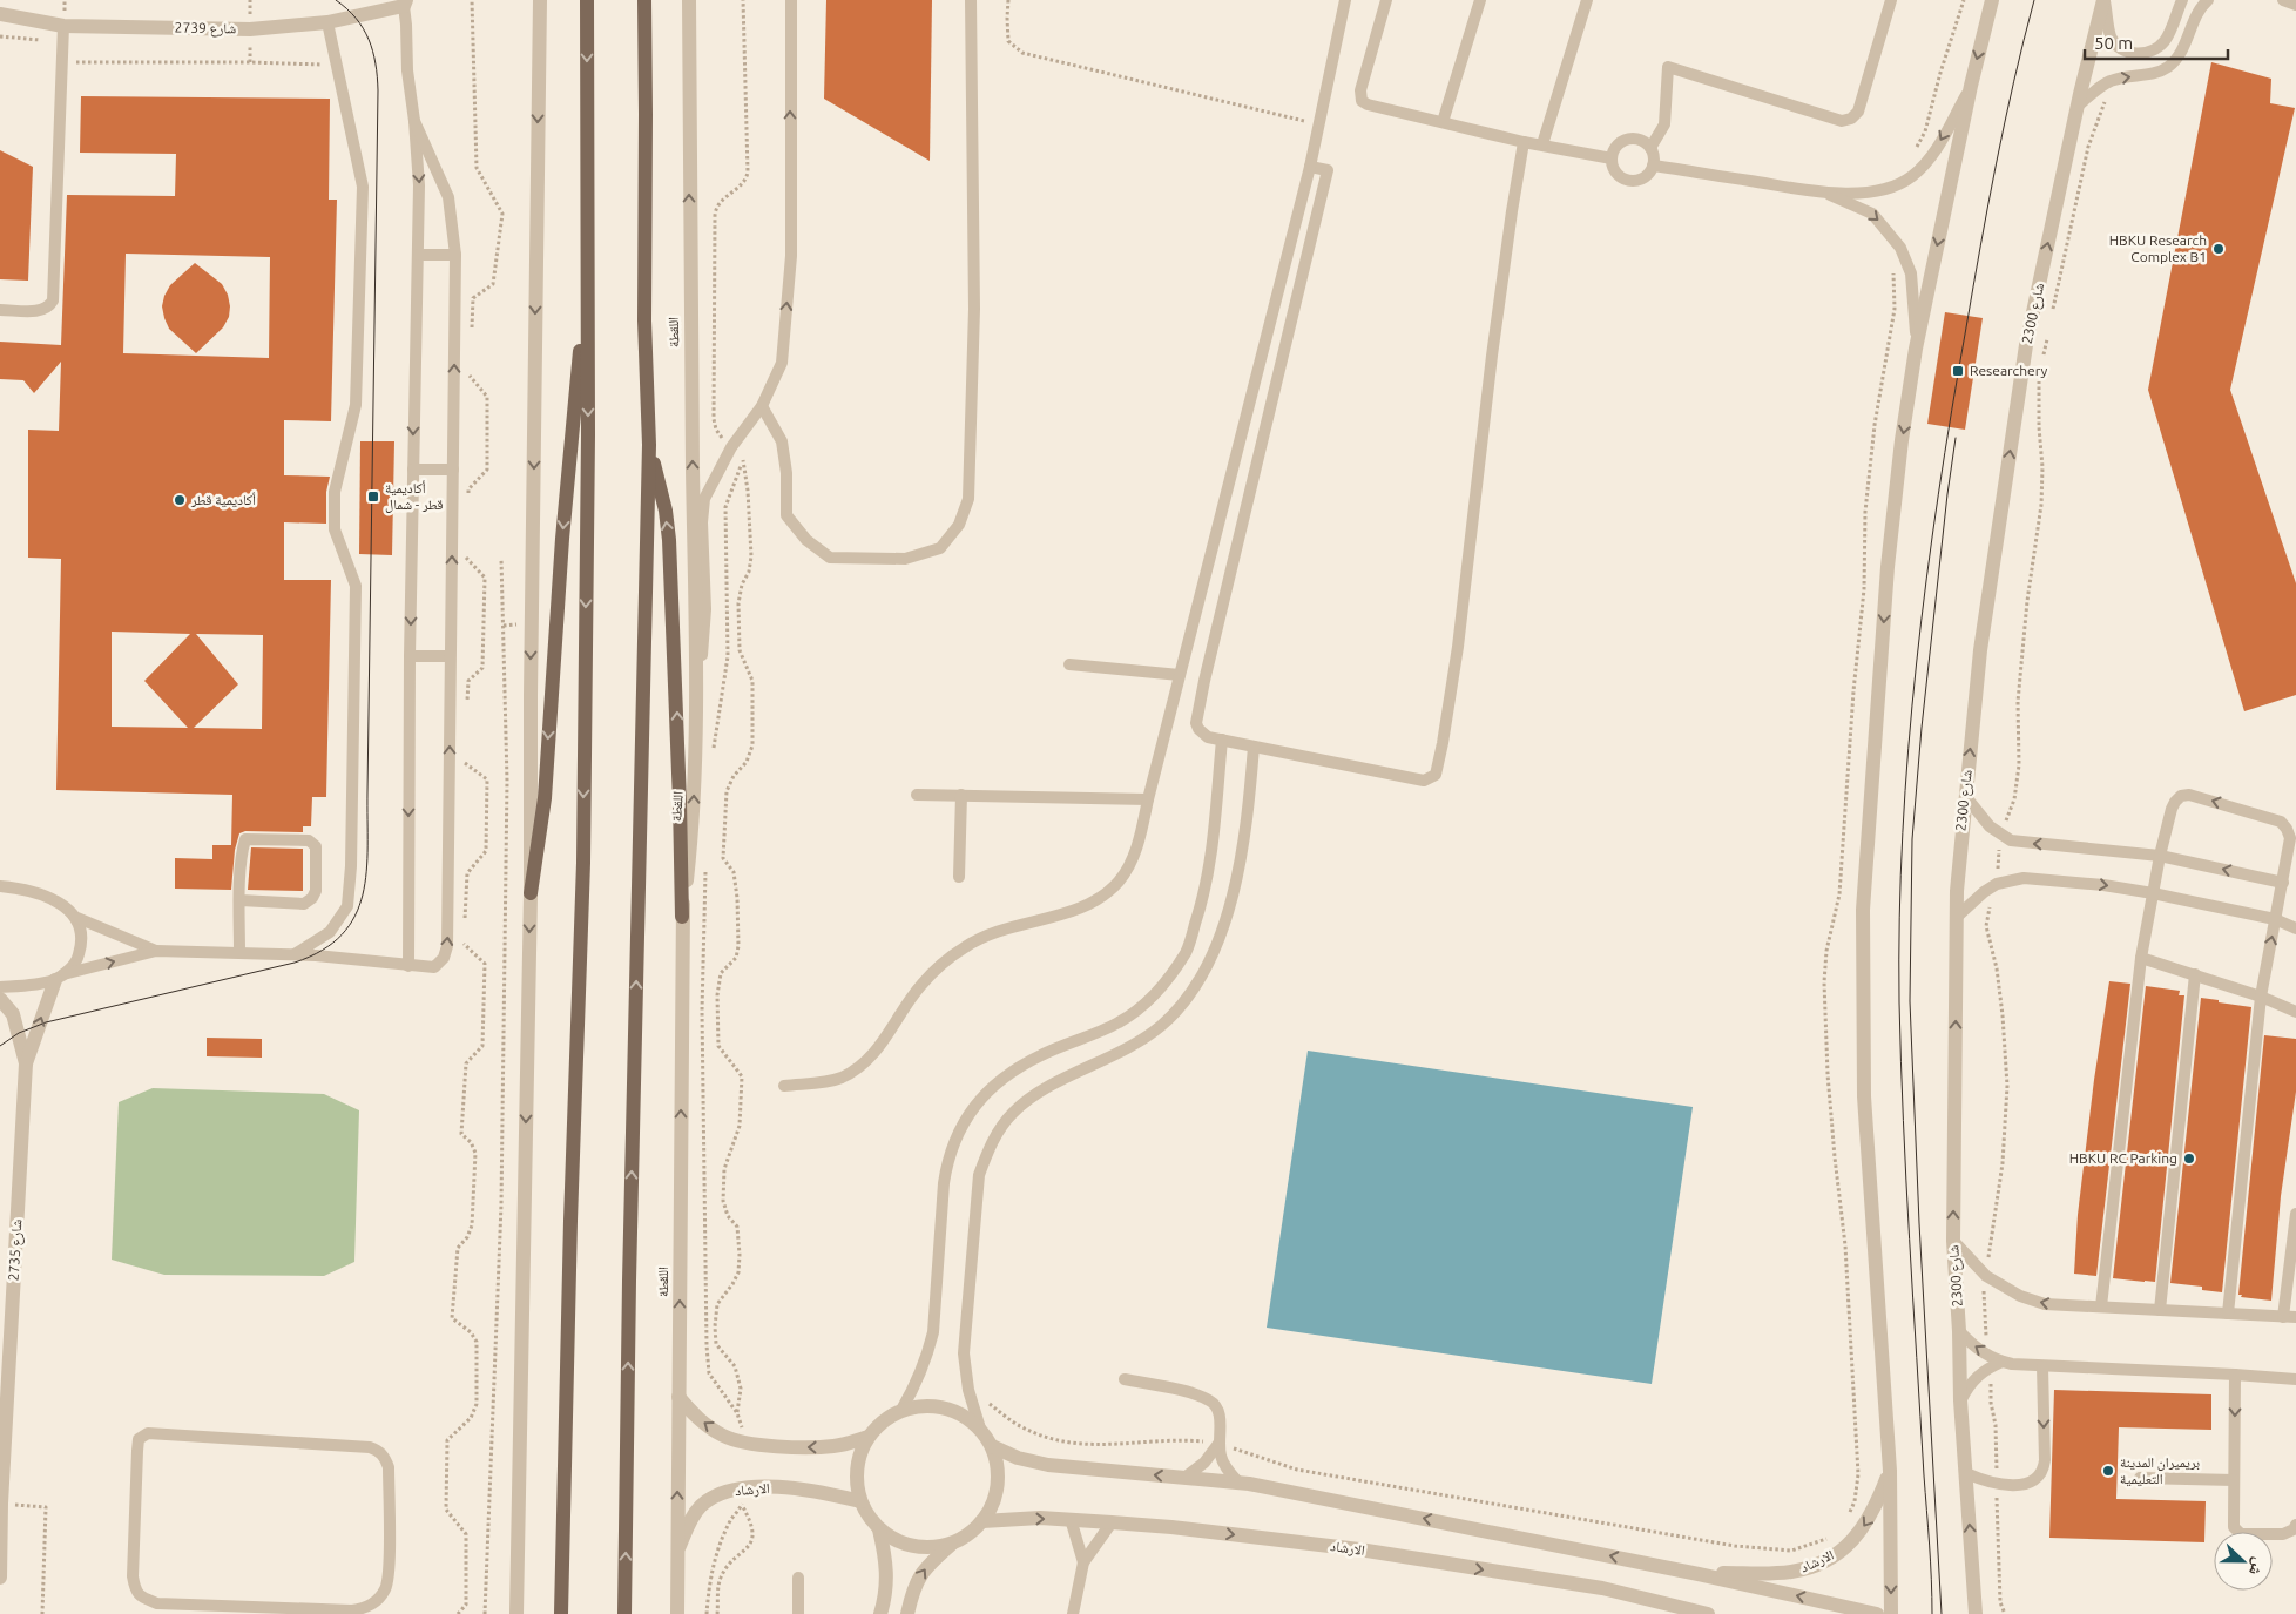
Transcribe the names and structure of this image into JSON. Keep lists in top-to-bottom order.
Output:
{
  "streets": {
    "main road": ["اللقطة"],
    "street": [
      "شارع 2739",
      "شارع 2300",
      "شارع 2735",
      "الارشاد"
    ]
  },
  "crossings": [
    ["اللقطة", "الارشاد"]
  ],
  "places": {
    "other": [
      "HBKU Research Complex B1",
      "أكاديمية قطر",
      "HBKU RC Parking",
      "بريميران المدينة التعليمية"
    ],
    "transit": ["Researchery", "أكاديمية قطر - شمال"]
  },
  "scale_bar": "50 m",
  "north": "right"
}
